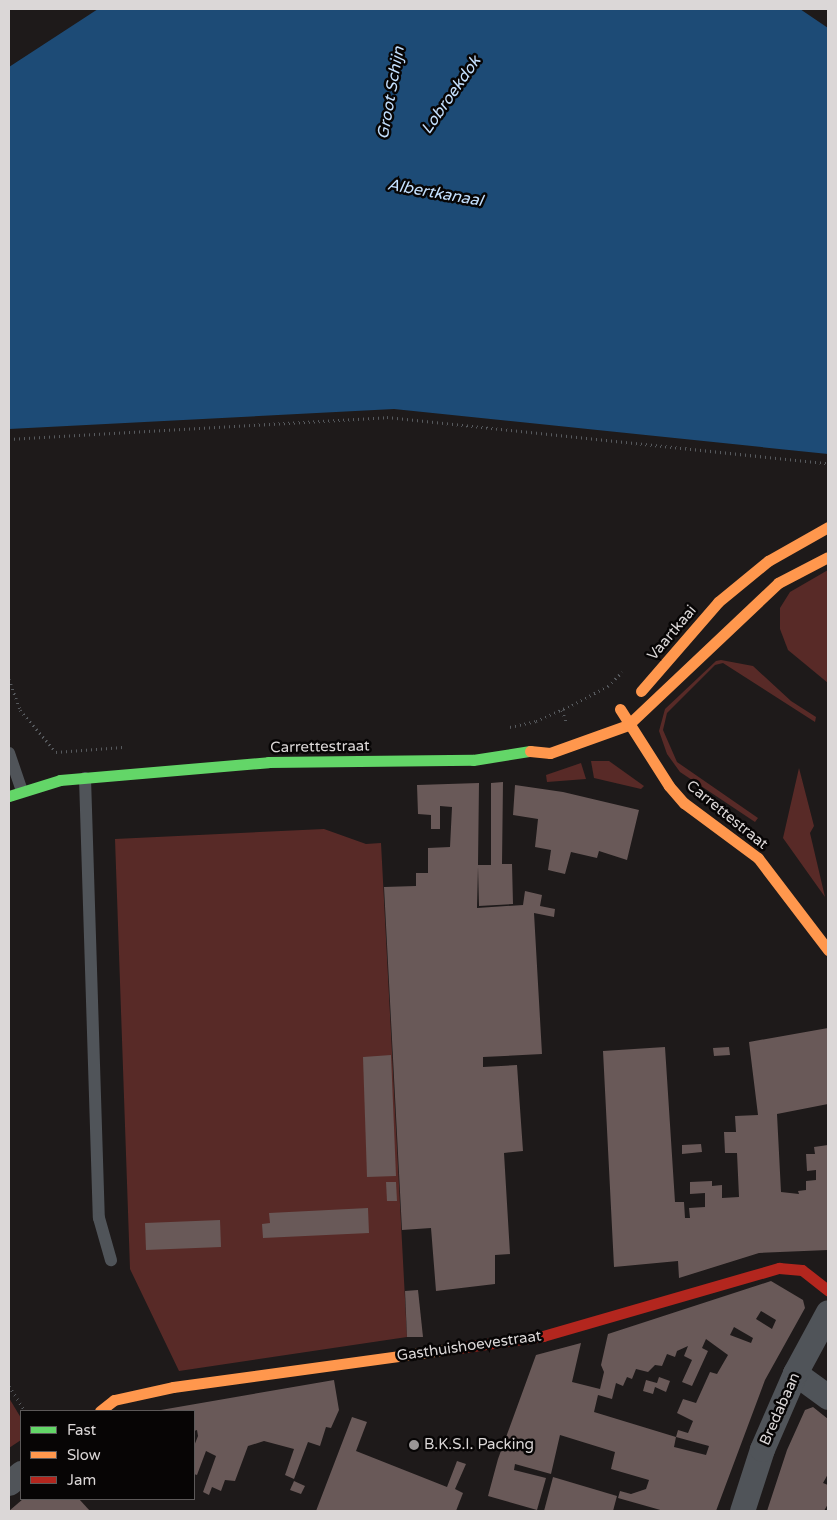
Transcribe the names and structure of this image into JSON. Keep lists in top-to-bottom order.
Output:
{
  "streets": {
    "street": [
      "Vaartkaai",
      "Carrettestraat",
      "Gasthuishoevestraat",
      "Bredabaan"
    ]
  },
  "crossings": [
    ["Vaartkaai", "Carrettestraat"]
  ],
  "water": ["Groot Schijn", "Lobroekdok", "Albertkanaal"],
  "places": ["B.K.S.I. Packing"],
  "legend": ["Fast", "Slow", "Jam"]
}
